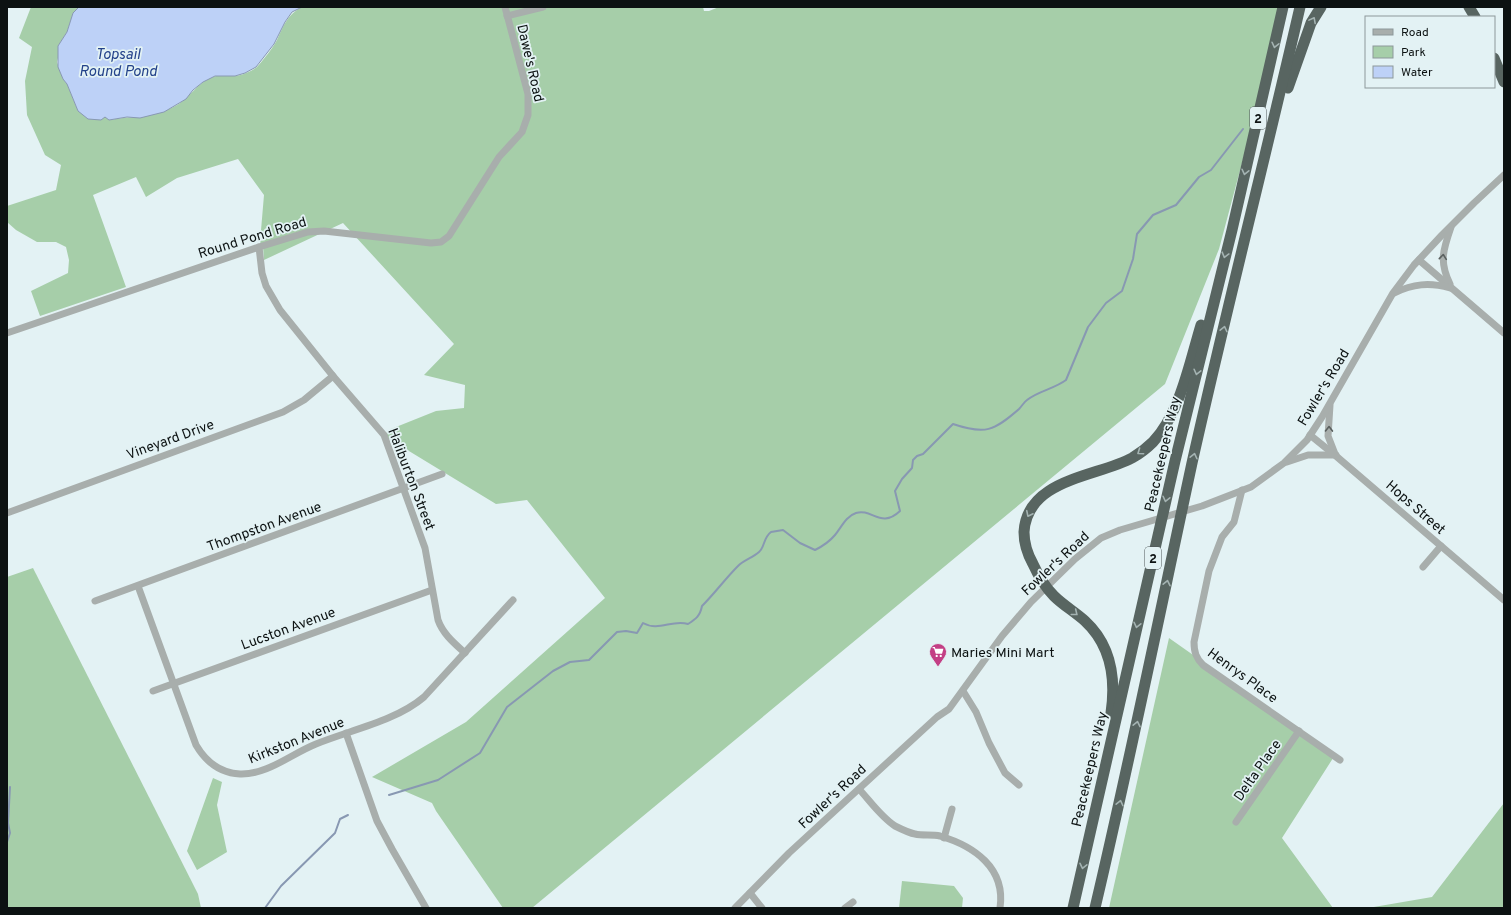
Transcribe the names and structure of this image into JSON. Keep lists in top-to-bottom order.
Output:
{
  "streets": {
    "highway": ["2", "Peacekeepers Way"],
    "street": [
      "Dawe's Road",
      "Round Pond Road",
      "Fowler's Road",
      "Vineyard Drive",
      "Haliburton Street",
      "Hops Street",
      "Thompston Avenue",
      "Lucston Avenue",
      "Henrys Place",
      "Kirkston Avenue",
      "Delta Place"
    ]
  },
  "crossings": [
    ["Dawe's Road", "Round Pond Road"],
    ["Round Pond Road", "Haliburton Street"],
    ["Fowler's Road", "Hops Street"],
    ["Fowler's Road", "Henrys Place"],
    ["Vineyard Drive", "Haliburton Street"],
    ["Haliburton Street", "Thompston Avenue"],
    ["Haliburton Street", "Lucston Avenue"],
    ["Haliburton Street", "Kirkston Avenue"],
    ["Thompston Avenue", "Kirkston Avenue"],
    ["Lucston Avenue", "Kirkston Avenue"],
    ["Henrys Place", "Delta Place"]
  ],
  "water": ["Topsail Round Pond"],
  "places": {
    "supermarket": ["Maries Mini Mart"]
  },
  "legend": ["Road", "Park", "Water"]
}
